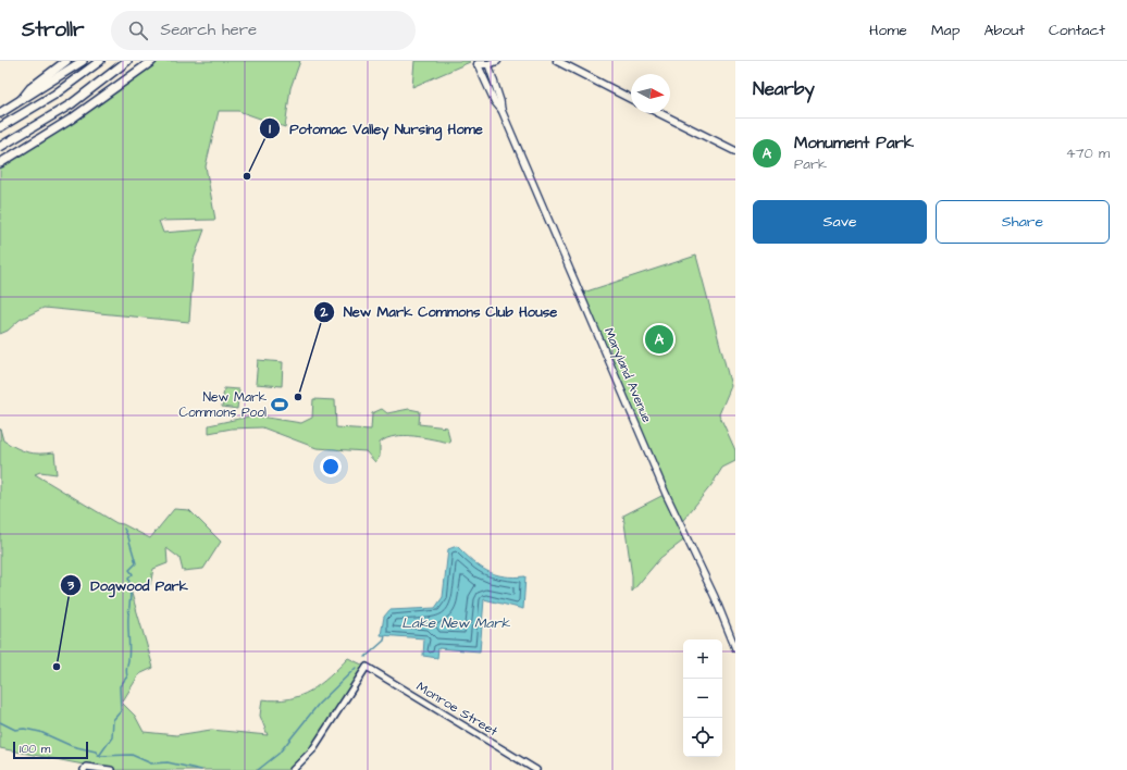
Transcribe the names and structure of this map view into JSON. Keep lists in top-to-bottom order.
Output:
{
  "streets": {
    "main road": ["Maryland Avenue"],
    "street": ["Monroe Street"]
  },
  "water": ["Lake New Mark"],
  "places": {
    "other": ["Potomac Valley Nursing Home", "New Mark Commons Club House", "Dogwood Park"],
    "sports": ["New Mark Commons Pool"]
  },
  "scale_bar": "100 m",
  "north": "right",
  "page": {
    "header": "Strollr",
    "search": "Search here",
    "nav": [
      "Home",
      "Map",
      "About",
      "Contact"
    ],
    "heading": "Nearby",
    "list": [
      {
        "mark": "A",
        "name": "Monument Park",
        "note": "Park",
        "value": "470 m"
      }
    ],
    "buttons": ["Save", "Share"],
    "pins": "A",
    "map_buttons": ["+", "−"],
    "scale": "100 m"
  }
}
